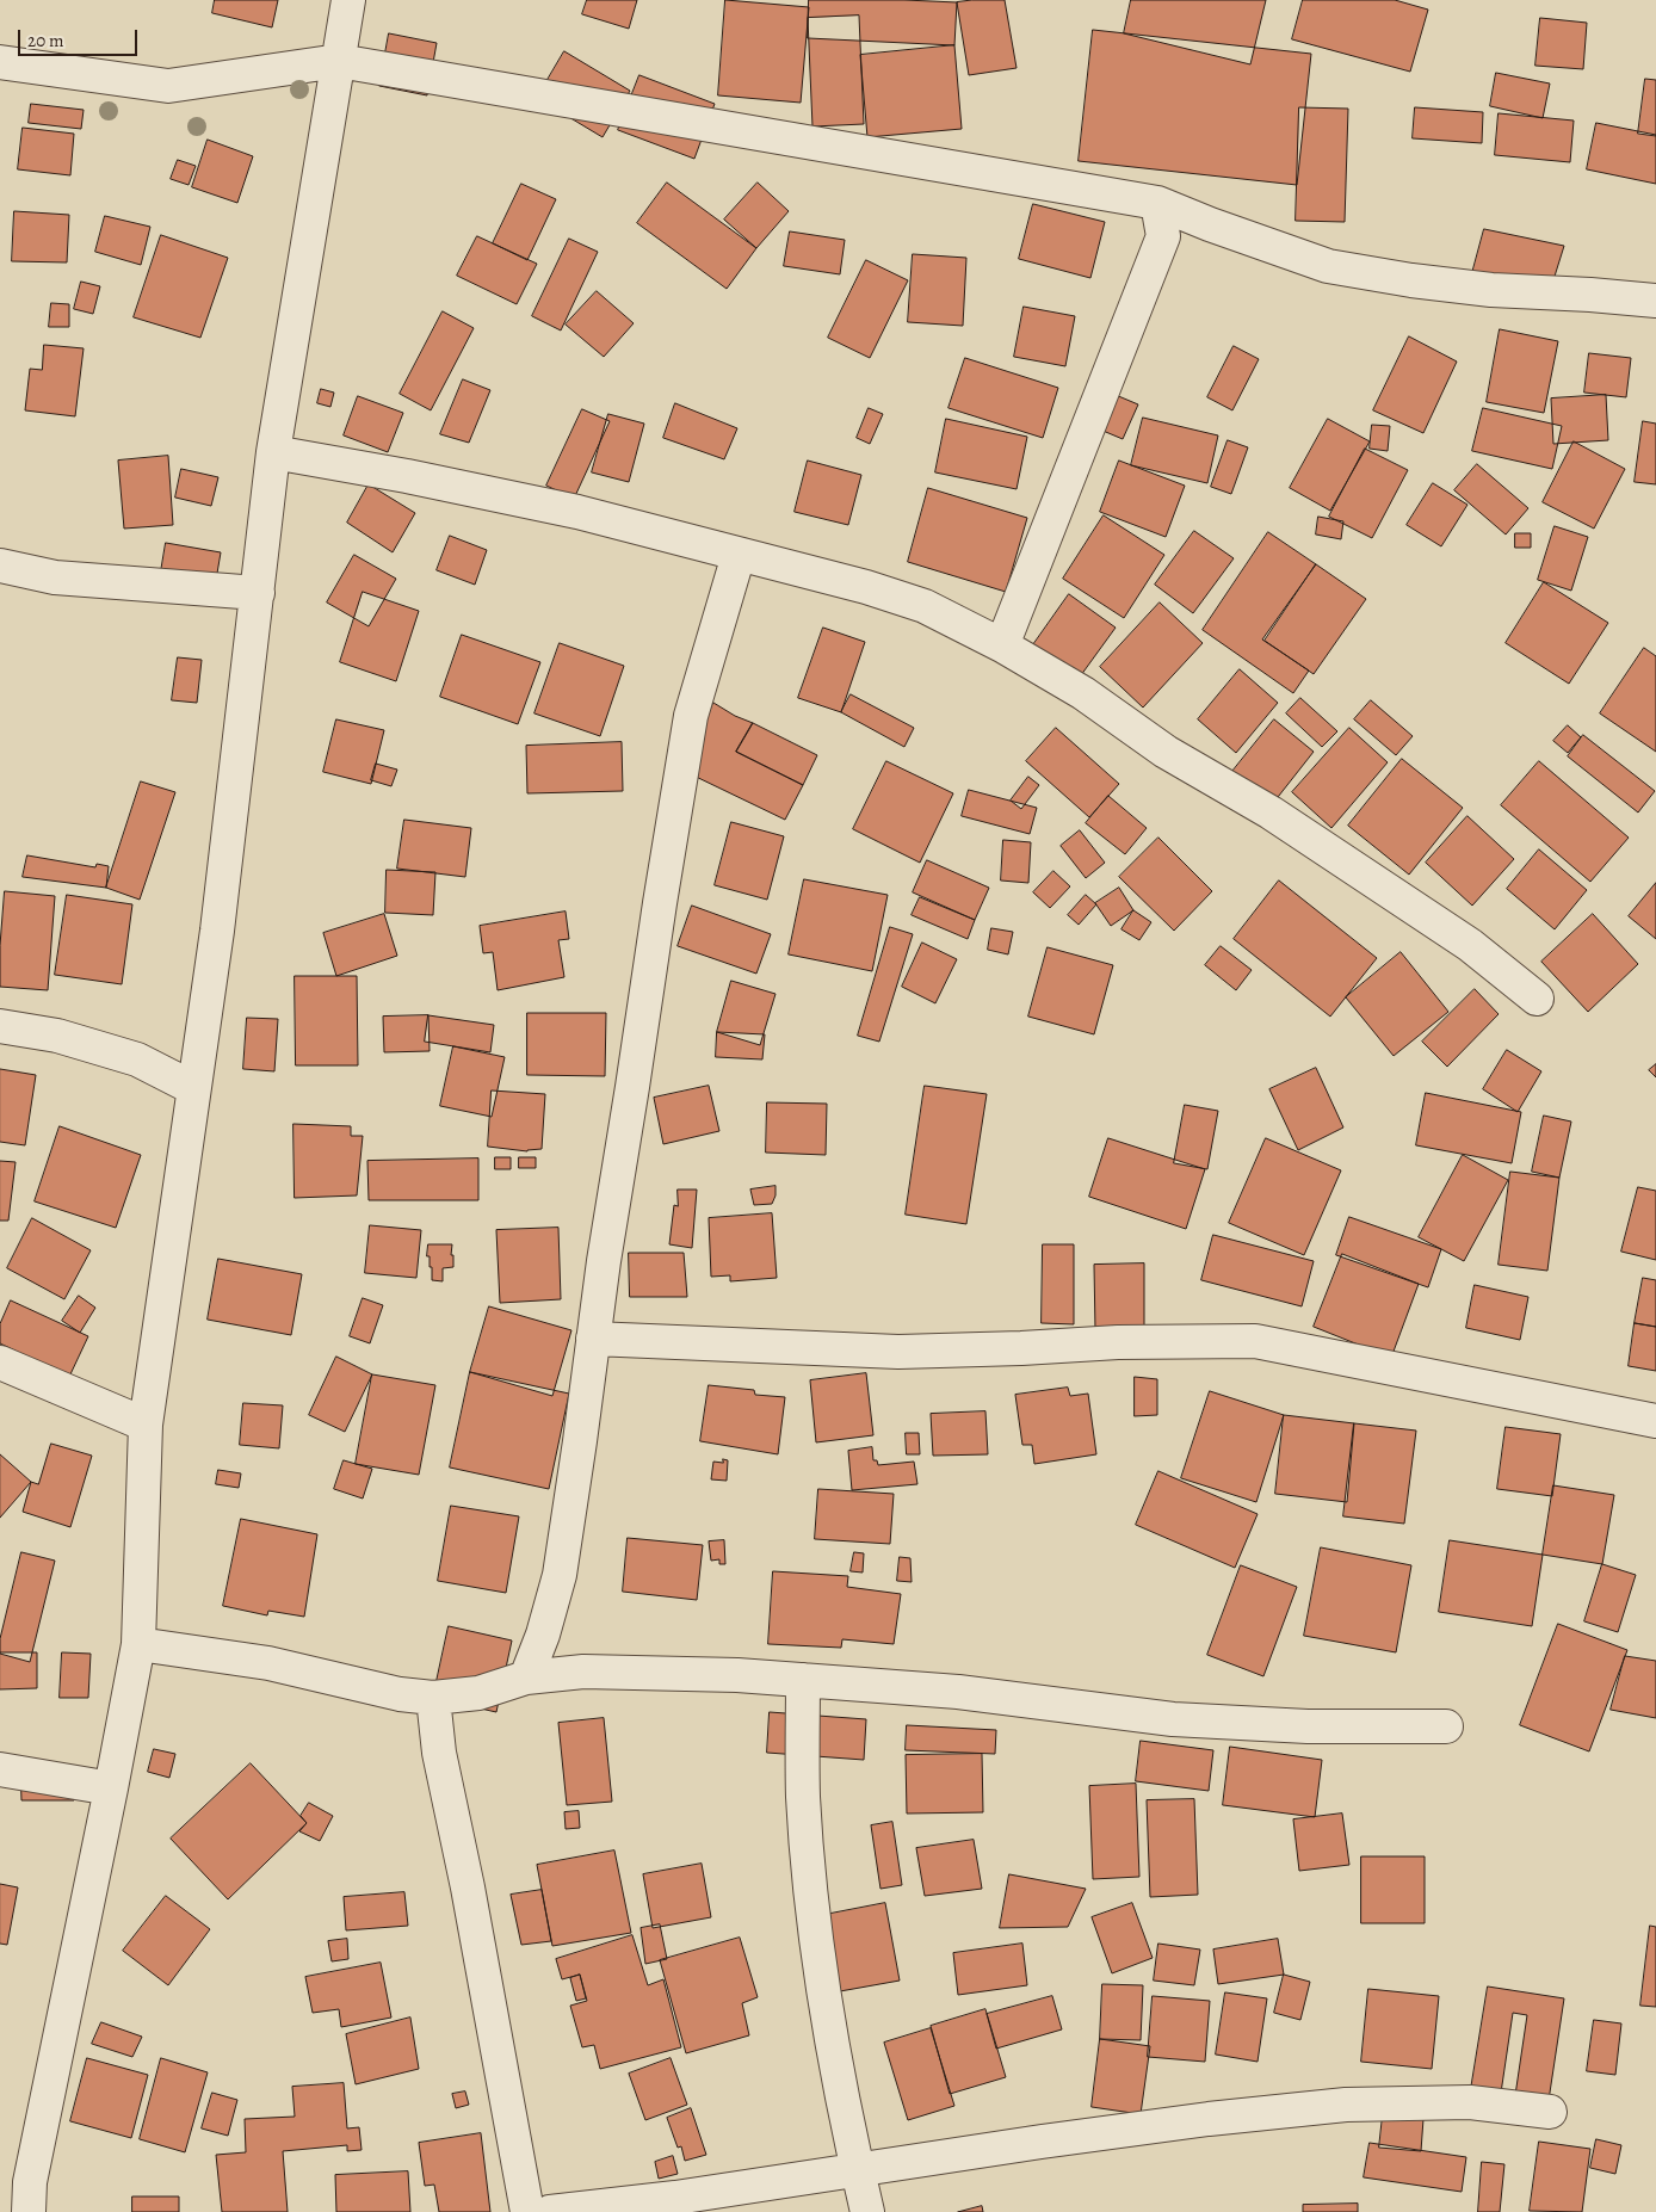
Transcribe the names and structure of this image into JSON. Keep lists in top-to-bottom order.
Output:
{
  "scale_bar": "20 m"
}
